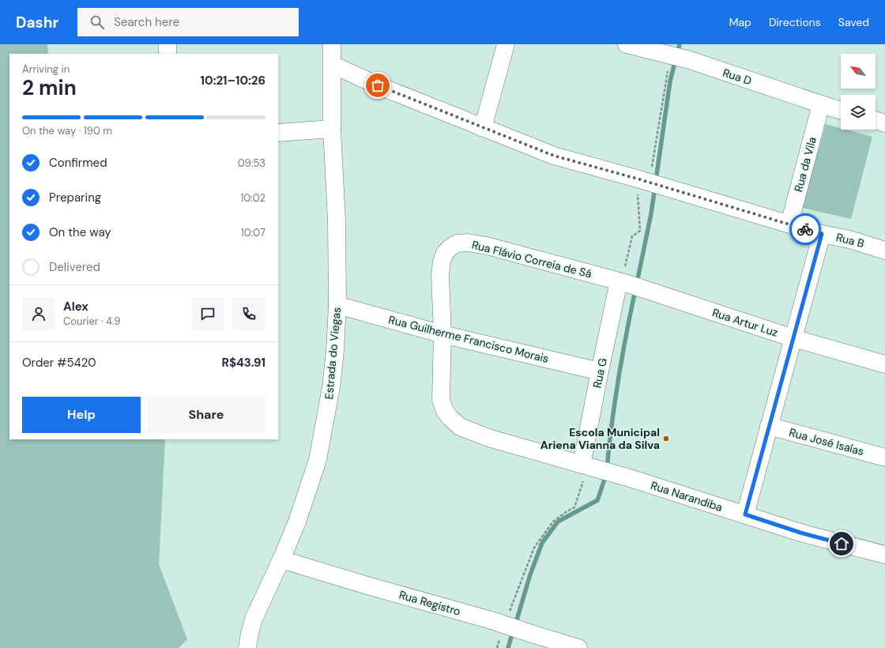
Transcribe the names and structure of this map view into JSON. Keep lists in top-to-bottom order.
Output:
{
  "streets": {
    "street": [
      "Rua D",
      "Rua da Vila",
      "Rua B",
      "Rua Flávio Correia de Sá",
      "Rua Artur Luz",
      "Rua Guilherme Francisco Morais",
      "Estrada do Viegas",
      "Rua G",
      "Rua José Isaías",
      "Rua Narandiba",
      "Rua Registro"
    ]
  },
  "crossings": [
    ["Rua D", "Rua da Vila"],
    ["Rua da Vila", "Rua B"],
    ["Rua B", "Estrada do Viegas"],
    ["Rua Flávio Correia de Sá", "Rua Artur Luz"],
    ["Rua Flávio Correia de Sá", "Rua Guilherme Francisco Morais"],
    ["Rua Flávio Correia de Sá", "Rua G"],
    ["Rua Flávio Correia de Sá", "Rua Narandiba"],
    ["Rua Artur Luz", "Rua G"],
    ["Rua Guilherme Francisco Morais", "Estrada do Viegas"],
    ["Rua Guilherme Francisco Morais", "Rua G"],
    ["Rua Guilherme Francisco Morais", "Rua Narandiba"],
    ["Estrada do Viegas", "Rua Registro"],
    ["Rua G", "Rua Narandiba"]
  ],
  "places": ["Escola Municipal Ariena Vianna da Silva"],
  "north": "top left",
  "page": {
    "header": "Dashr",
    "search": "Search here",
    "nav": ["Map", "Directions", "Saved"],
    "heading": ["2 min", "Arriving in", "10:21–10:26"],
    "panel": [
      "Alex",
      "Courier · 4.9",
      "Order #5420",
      "R$43.91"
    ],
    "bar": "On the way · 190 m",
    "list": [
      ["Confirmed", "09:53"],
      ["Preparing", "10:02"],
      ["On the way", "10:07"],
      "Delivered"
    ],
    "buttons": ["Help", "Share"]
  }
}
